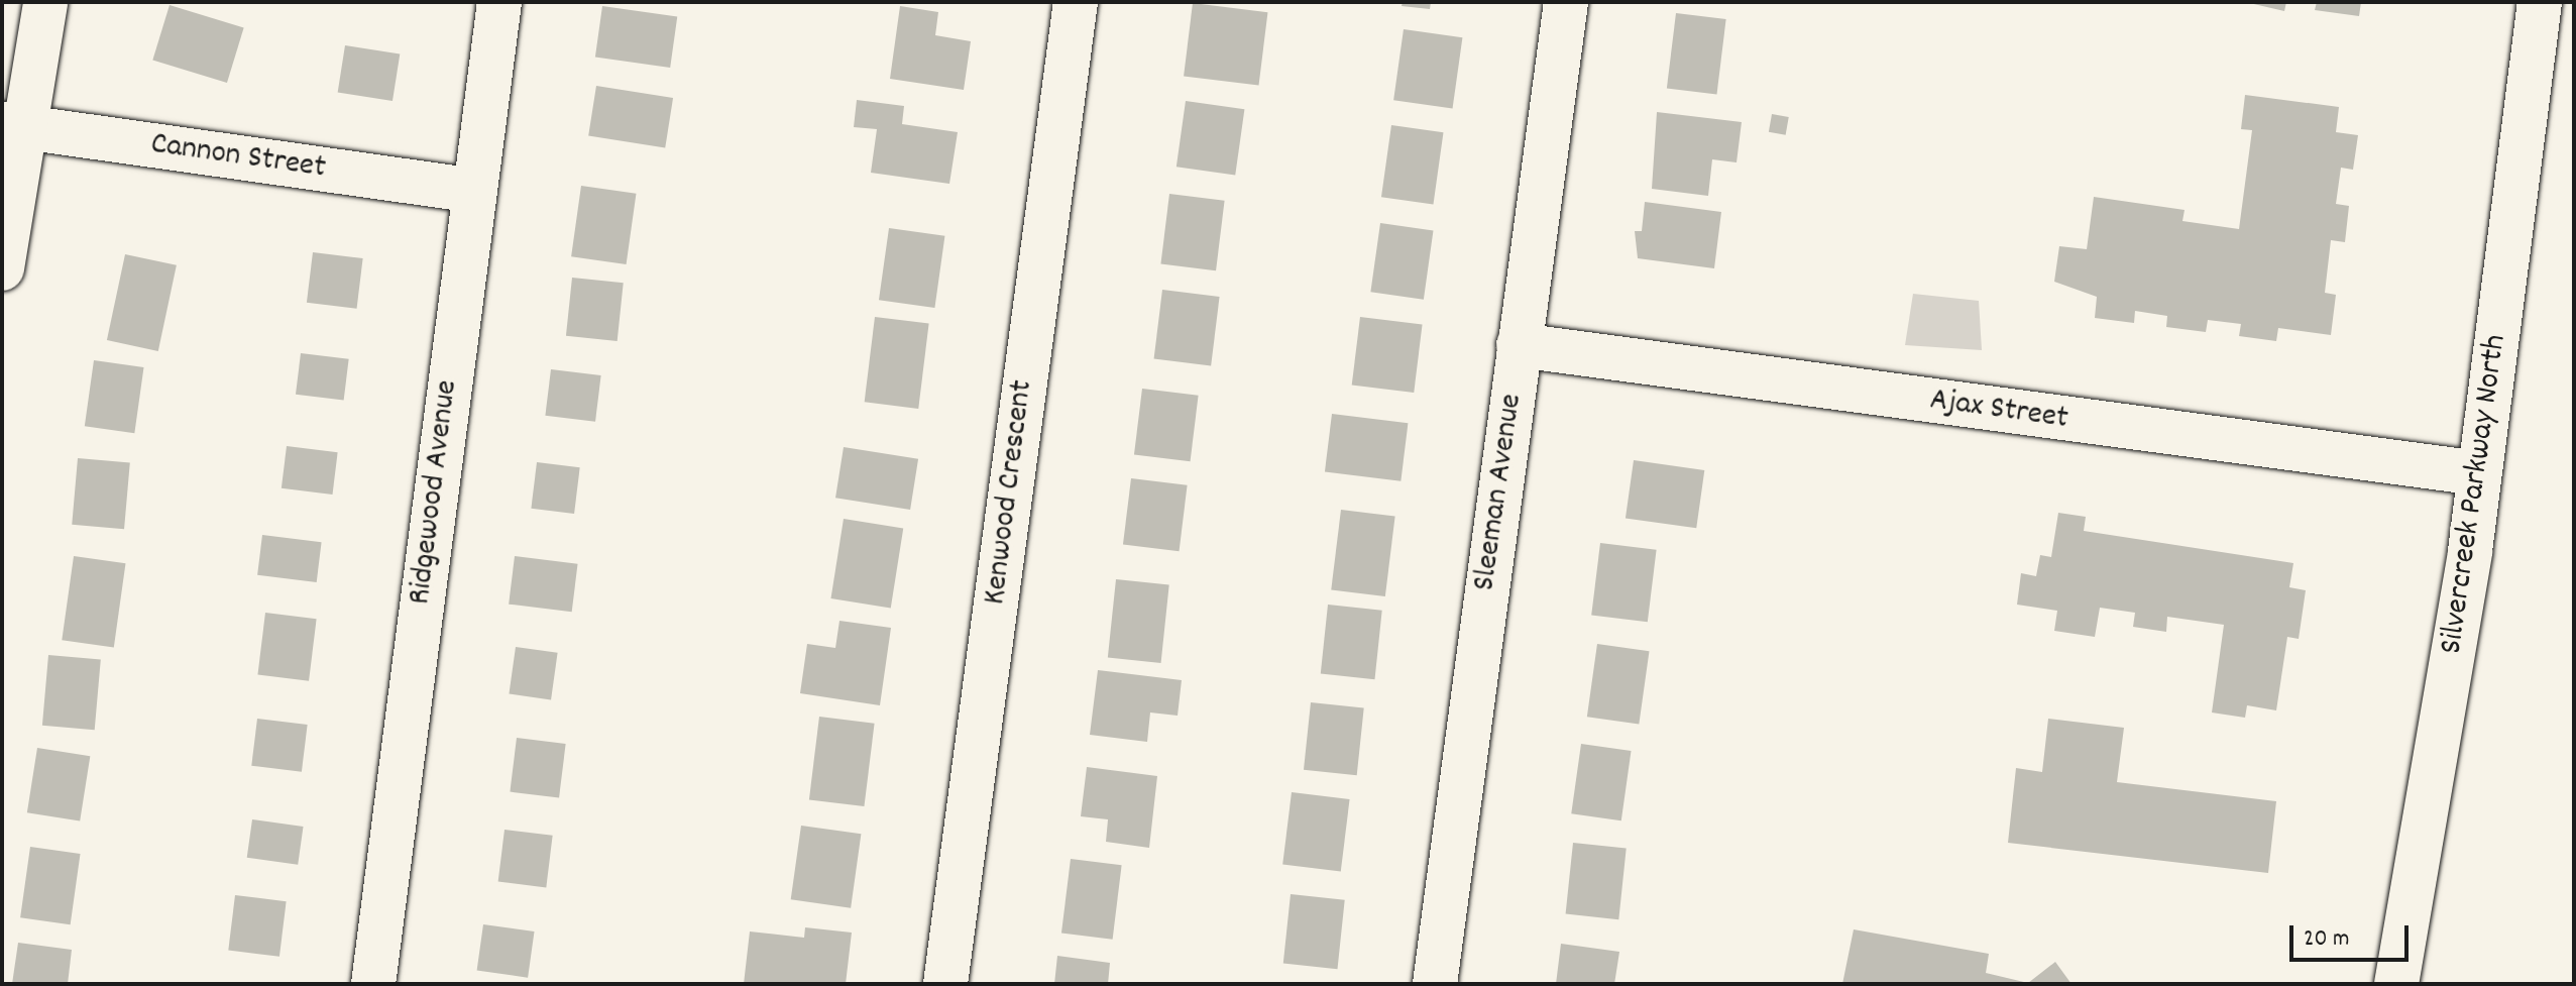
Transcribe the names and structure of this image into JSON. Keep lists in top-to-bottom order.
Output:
{
  "streets": {
    "street": [
      "Cannon Street",
      "Ajax Street",
      "Ridgewood Avenue",
      "Kenwood Crescent",
      "Sleeman Avenue",
      "Silvercreek Parkway North"
    ]
  },
  "crossings": [
    ["Cannon Street", "Ridgewood Avenue"],
    ["Ajax Street", "Sleeman Avenue"],
    ["Ajax Street", "Silvercreek Parkway North"]
  ],
  "scale_bar": "20 m"
}
